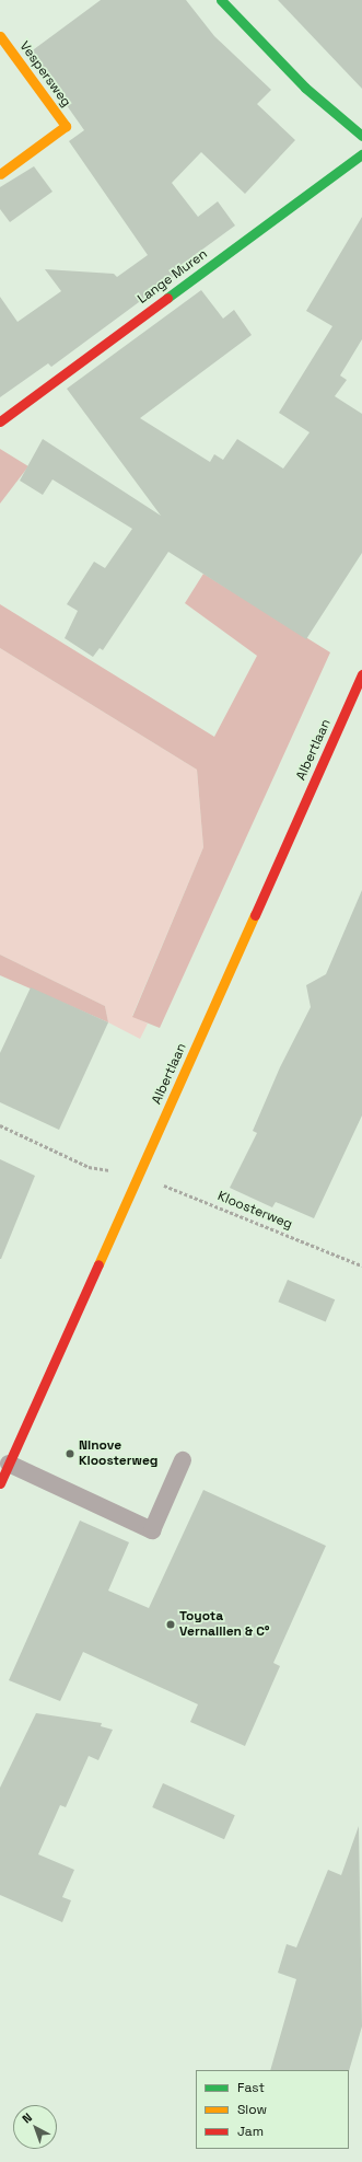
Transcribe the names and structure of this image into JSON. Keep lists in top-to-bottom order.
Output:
{
  "streets": {
    "main road": ["Vespersweg", "Lange Muren", "Albertlaan"],
    "path": ["Kloosterweg"]
  },
  "crossings": [
    ["Albertlaan", "Kloosterweg"]
  ],
  "places": ["Ninove Kloosterweg", "Toyota Vernaillen & C°"],
  "legend": ["Fast", "Slow", "Jam"],
  "north": "top left"
}
